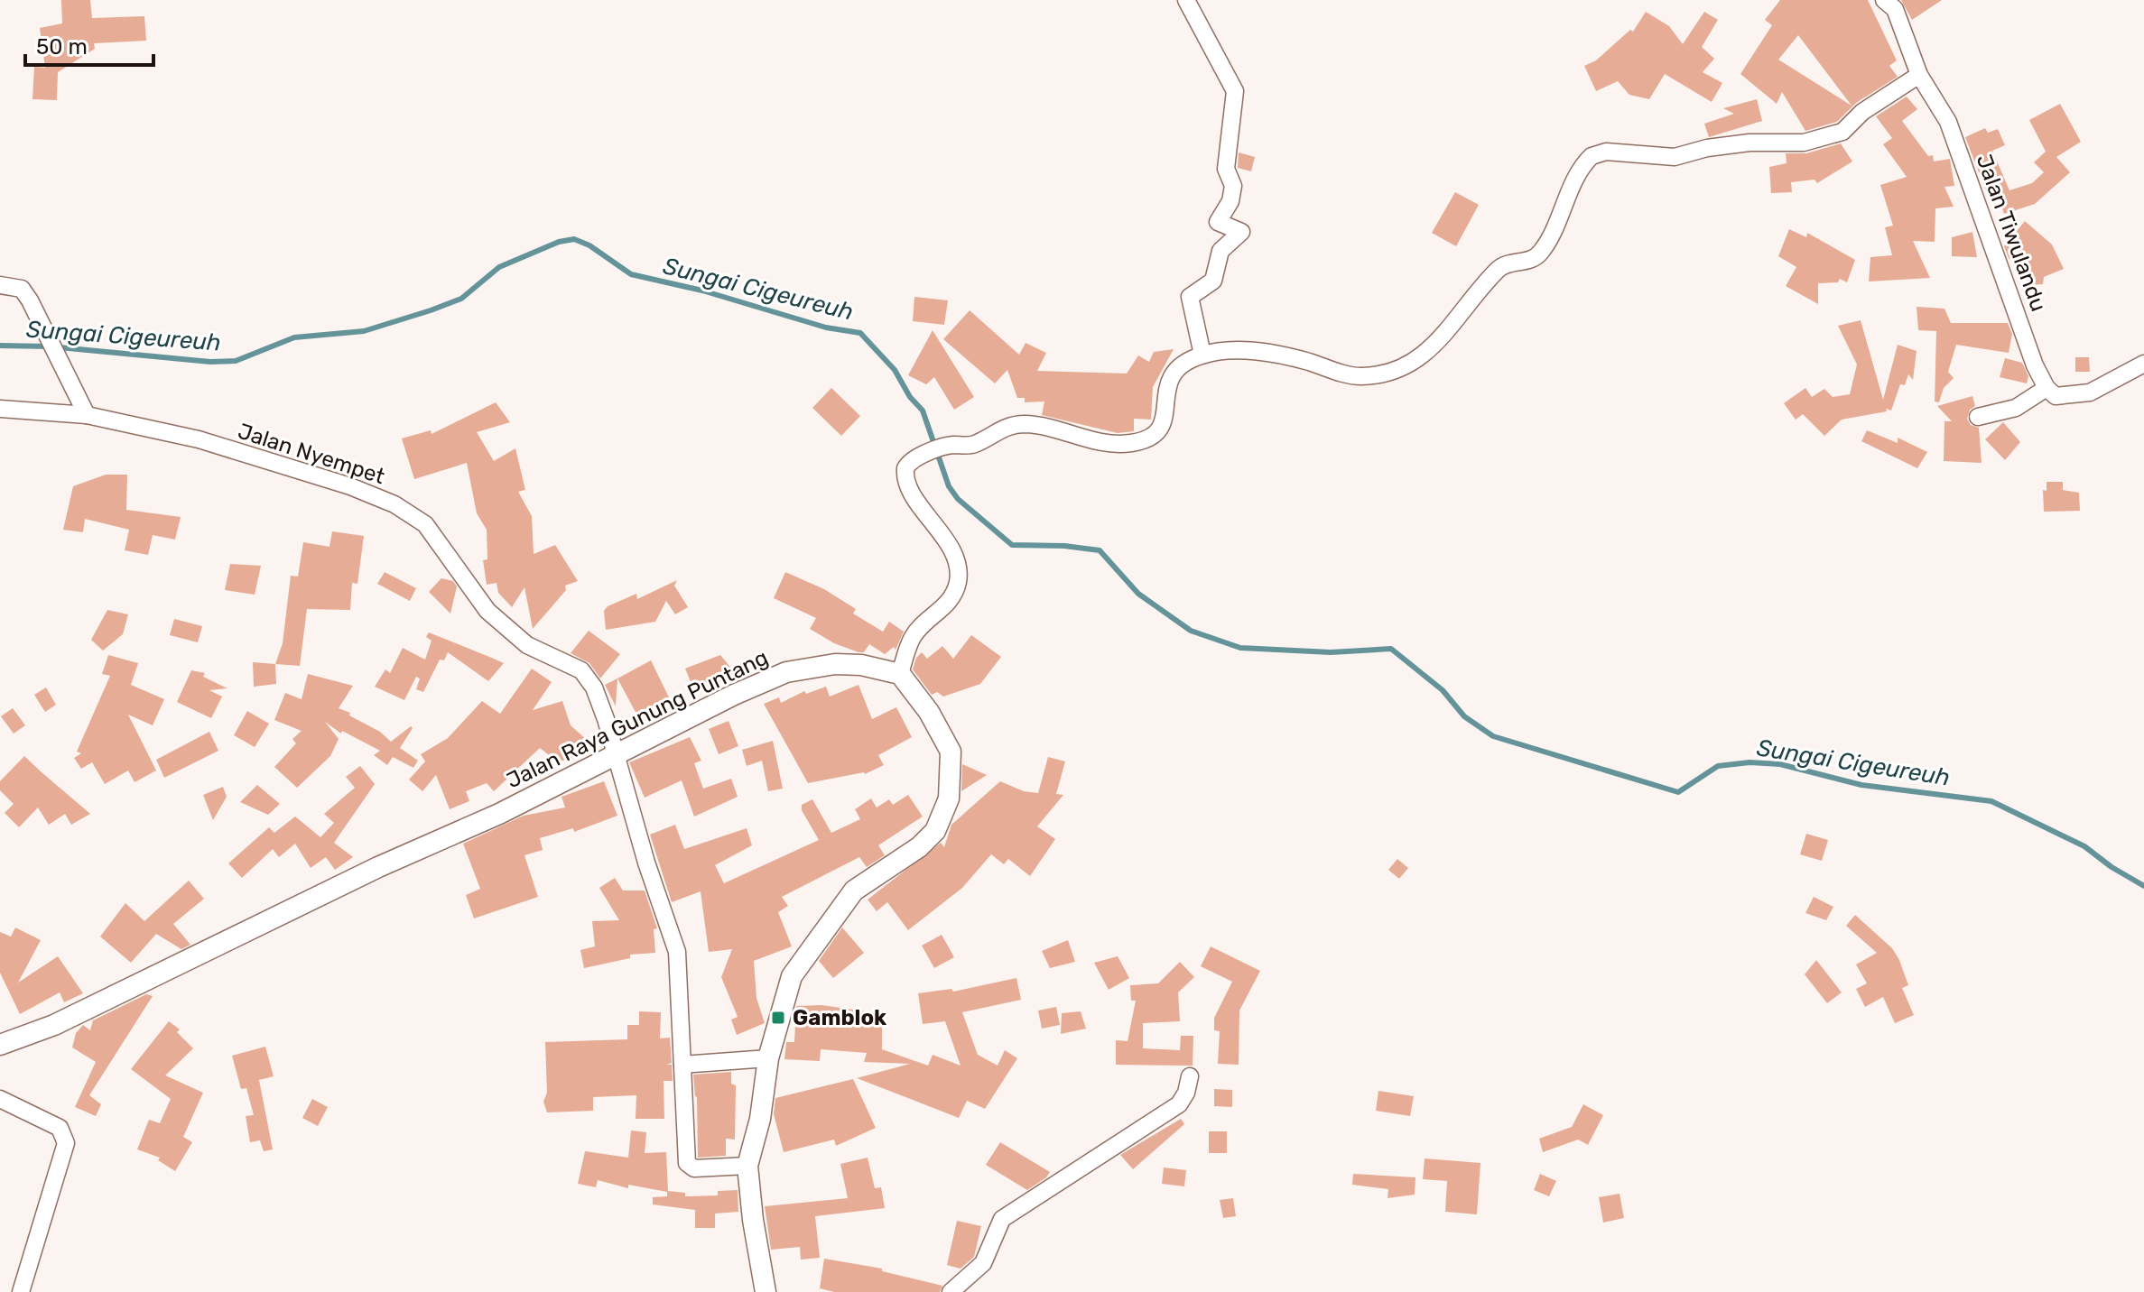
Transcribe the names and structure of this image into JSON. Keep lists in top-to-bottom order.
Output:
{
  "streets": {
    "street": ["Jalan Tiwulandu", "Jalan Nyempet", "Jalan Raya Gunung Puntang"]
  },
  "crossings": [
    ["Jalan Nyempet", "Jalan Raya Gunung Puntang"]
  ],
  "water": ["Sungai Cigeureuh"],
  "places": {
    "transit": ["Gamblok"]
  },
  "scale_bar": "50 m"
}
